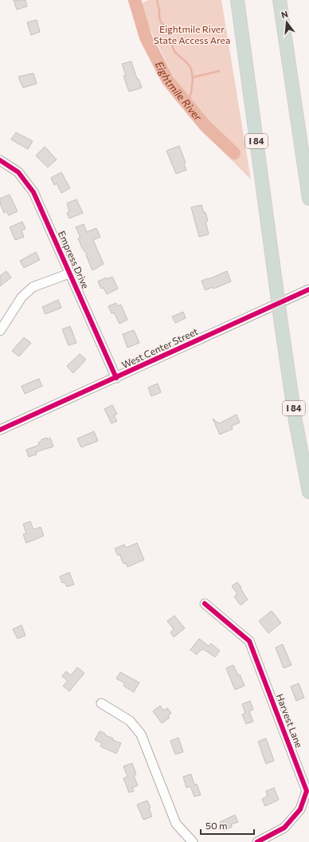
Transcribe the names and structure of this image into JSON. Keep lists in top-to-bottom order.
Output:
{
  "streets": {
    "highway": ["I 84"],
    "street": ["Empress Drive", "West Center Street", "Harvest Lane"]
  },
  "crossings": [
    ["Empress Drive", "West Center Street"]
  ],
  "water": ["Eightmile River"],
  "parks": ["Eightmile River State Access Area"],
  "scale_bar": "50 m",
  "north": "top"
}
